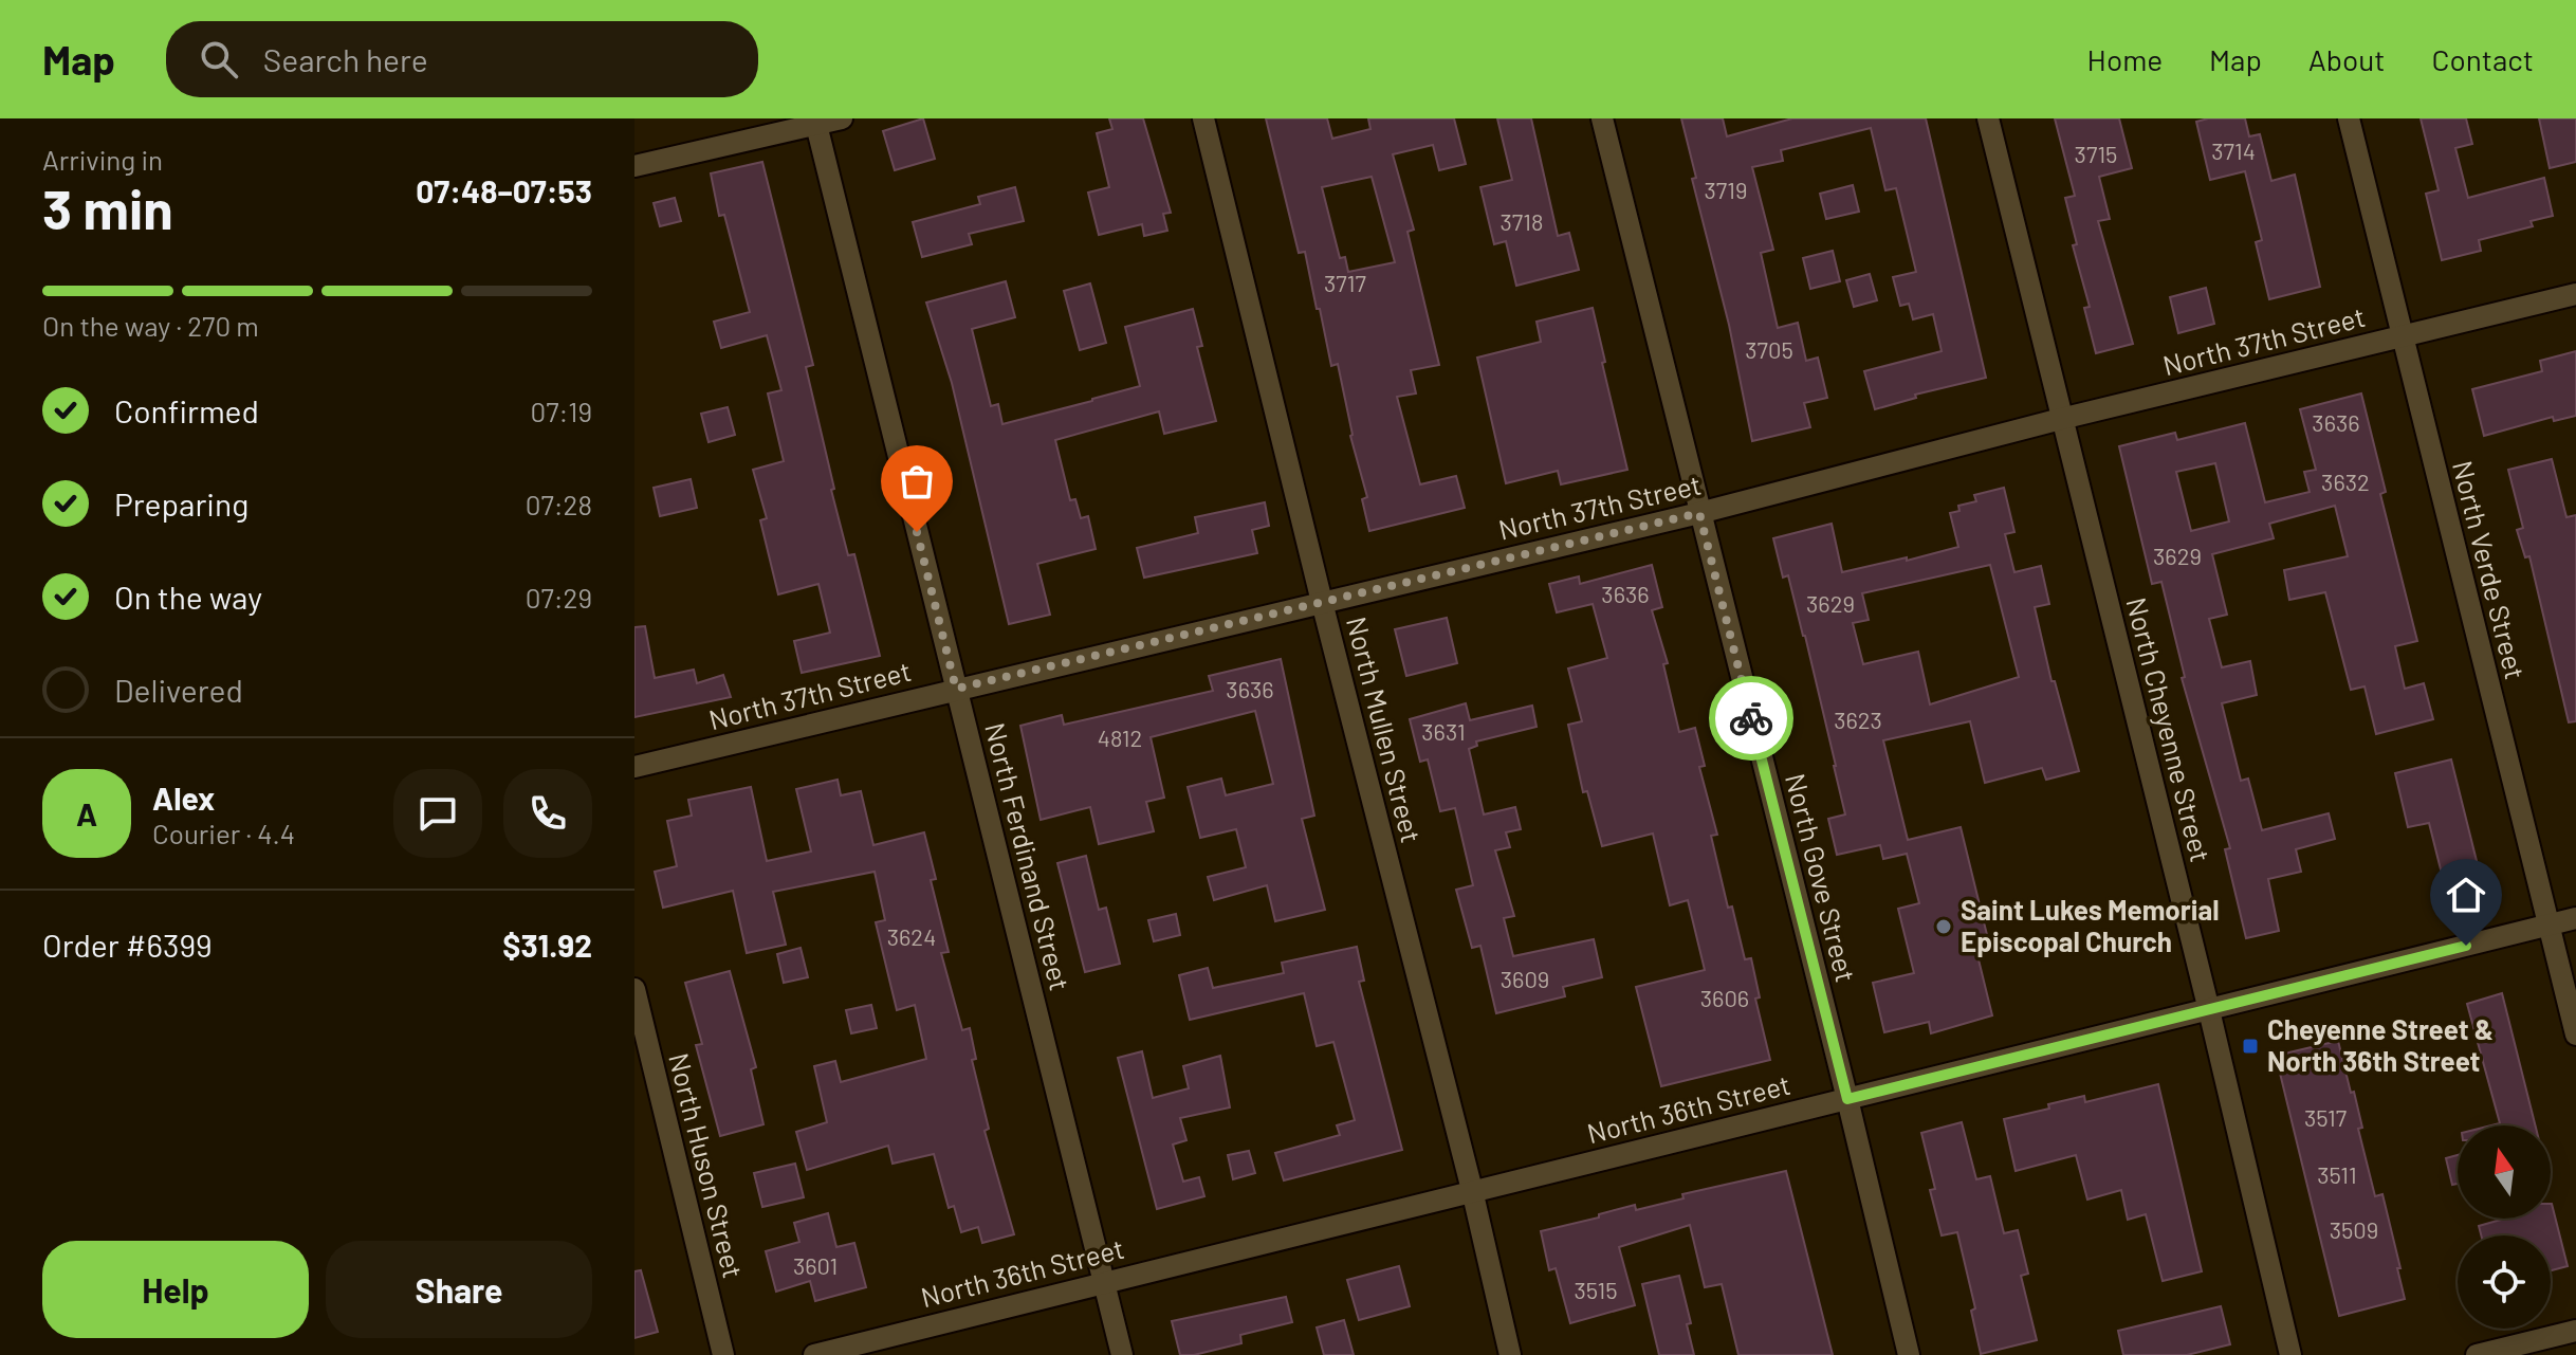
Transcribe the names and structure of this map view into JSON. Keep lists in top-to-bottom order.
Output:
{
  "streets": {
    "street": [
      "North 37th Street",
      "North Verde Street",
      "North Mullen Street",
      "North Cheyenne Street",
      "North Ferdinand Street",
      "North Gove Street",
      "North 36th Street",
      "North Huson Street"
    ]
  },
  "crossings": [
    ["North 37th Street", "North Verde Street"],
    ["North 37th Street", "North Mullen Street"],
    ["North 37th Street", "North Cheyenne Street"],
    ["North 37th Street", "North Ferdinand Street"],
    ["North 37th Street", "North Gove Street"],
    ["North Verde Street", "North 36th Street"],
    ["North Mullen Street", "North 36th Street"],
    ["North Cheyenne Street", "North 36th Street"],
    ["North Ferdinand Street", "North 36th Street"],
    ["North Gove Street", "North 36th Street"]
  ],
  "places": {
    "other": ["Saint Lukes Memorial Episcopal Church"],
    "transit": ["Cheyenne Street & North 36th Street"]
  },
  "house_numbers": [
    "3714",
    "3715",
    "3719",
    "3718",
    "3717",
    "3705",
    "3636",
    "3632",
    "3629",
    "3636",
    "3629",
    "3636",
    "3623",
    "3631",
    "4812",
    "3624",
    "3609",
    "3606",
    "3517",
    "3511",
    "3509",
    "3601",
    "3515"
  ],
  "north": "top",
  "page": {
    "header": "Map",
    "search": "Search here",
    "nav": [
      "Home",
      "Map",
      "About",
      "Contact"
    ],
    "heading": ["3 min", "Arriving in", "07:48–07:53"],
    "panel": [
      "Alex",
      "Courier · 4.4",
      "Order #6399",
      "$31.92"
    ],
    "bar": "On the way · 270 m",
    "list": [
      ["Confirmed", "07:19"],
      ["Preparing", "07:28"],
      ["On the way", "07:29"],
      "Delivered"
    ],
    "round": "A",
    "buttons": ["Help", "Share"]
  }
}
